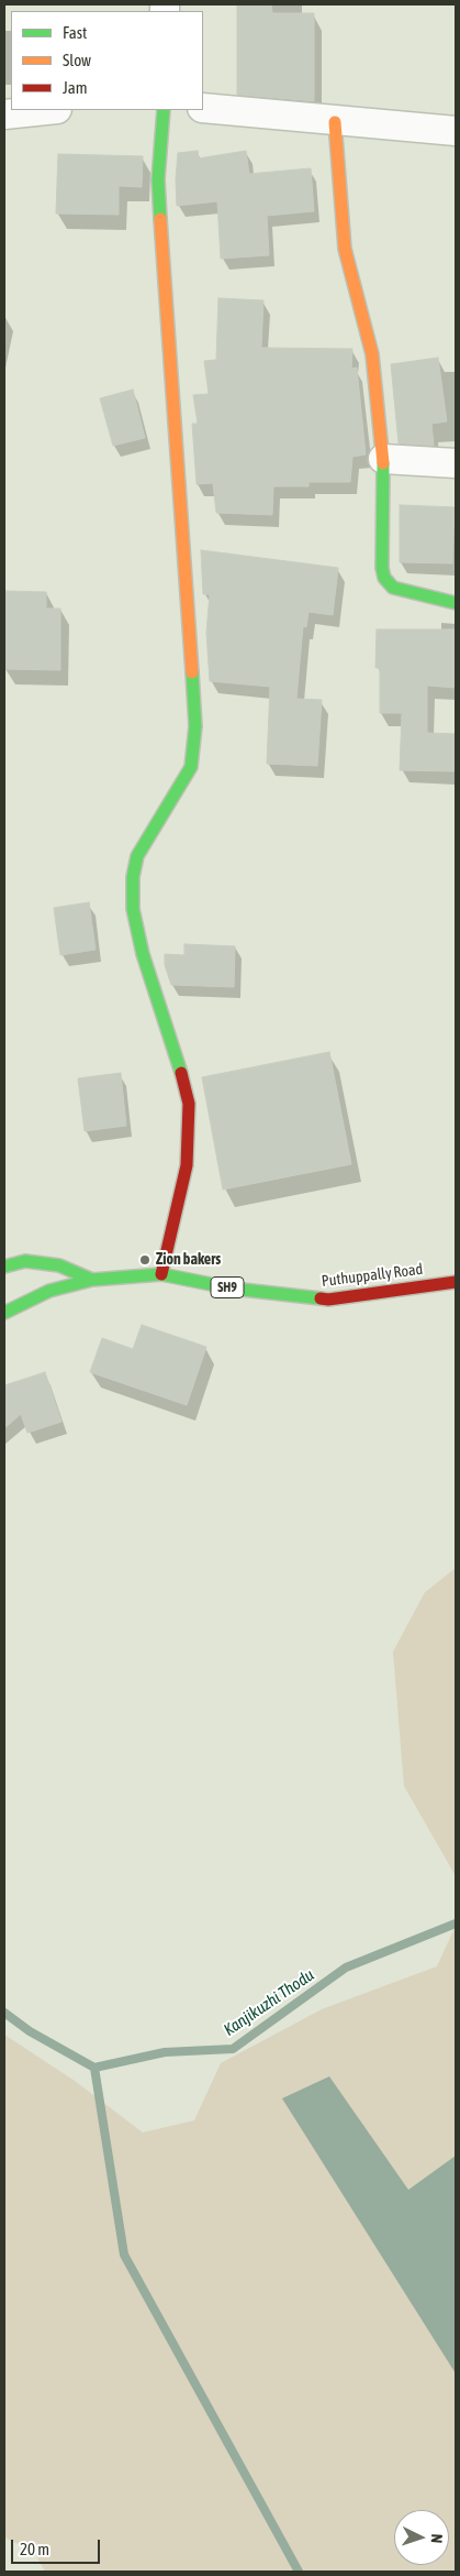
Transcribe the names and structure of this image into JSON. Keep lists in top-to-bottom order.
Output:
{
  "streets": {
    "street": ["Puthuppally Road", "SH9"]
  },
  "water": ["Kanjikuzhi Thodu"],
  "places": ["Zion bakers"],
  "legend": ["Fast", "Slow", "Jam"],
  "scale_bar": "20 m",
  "north": "right"
}
